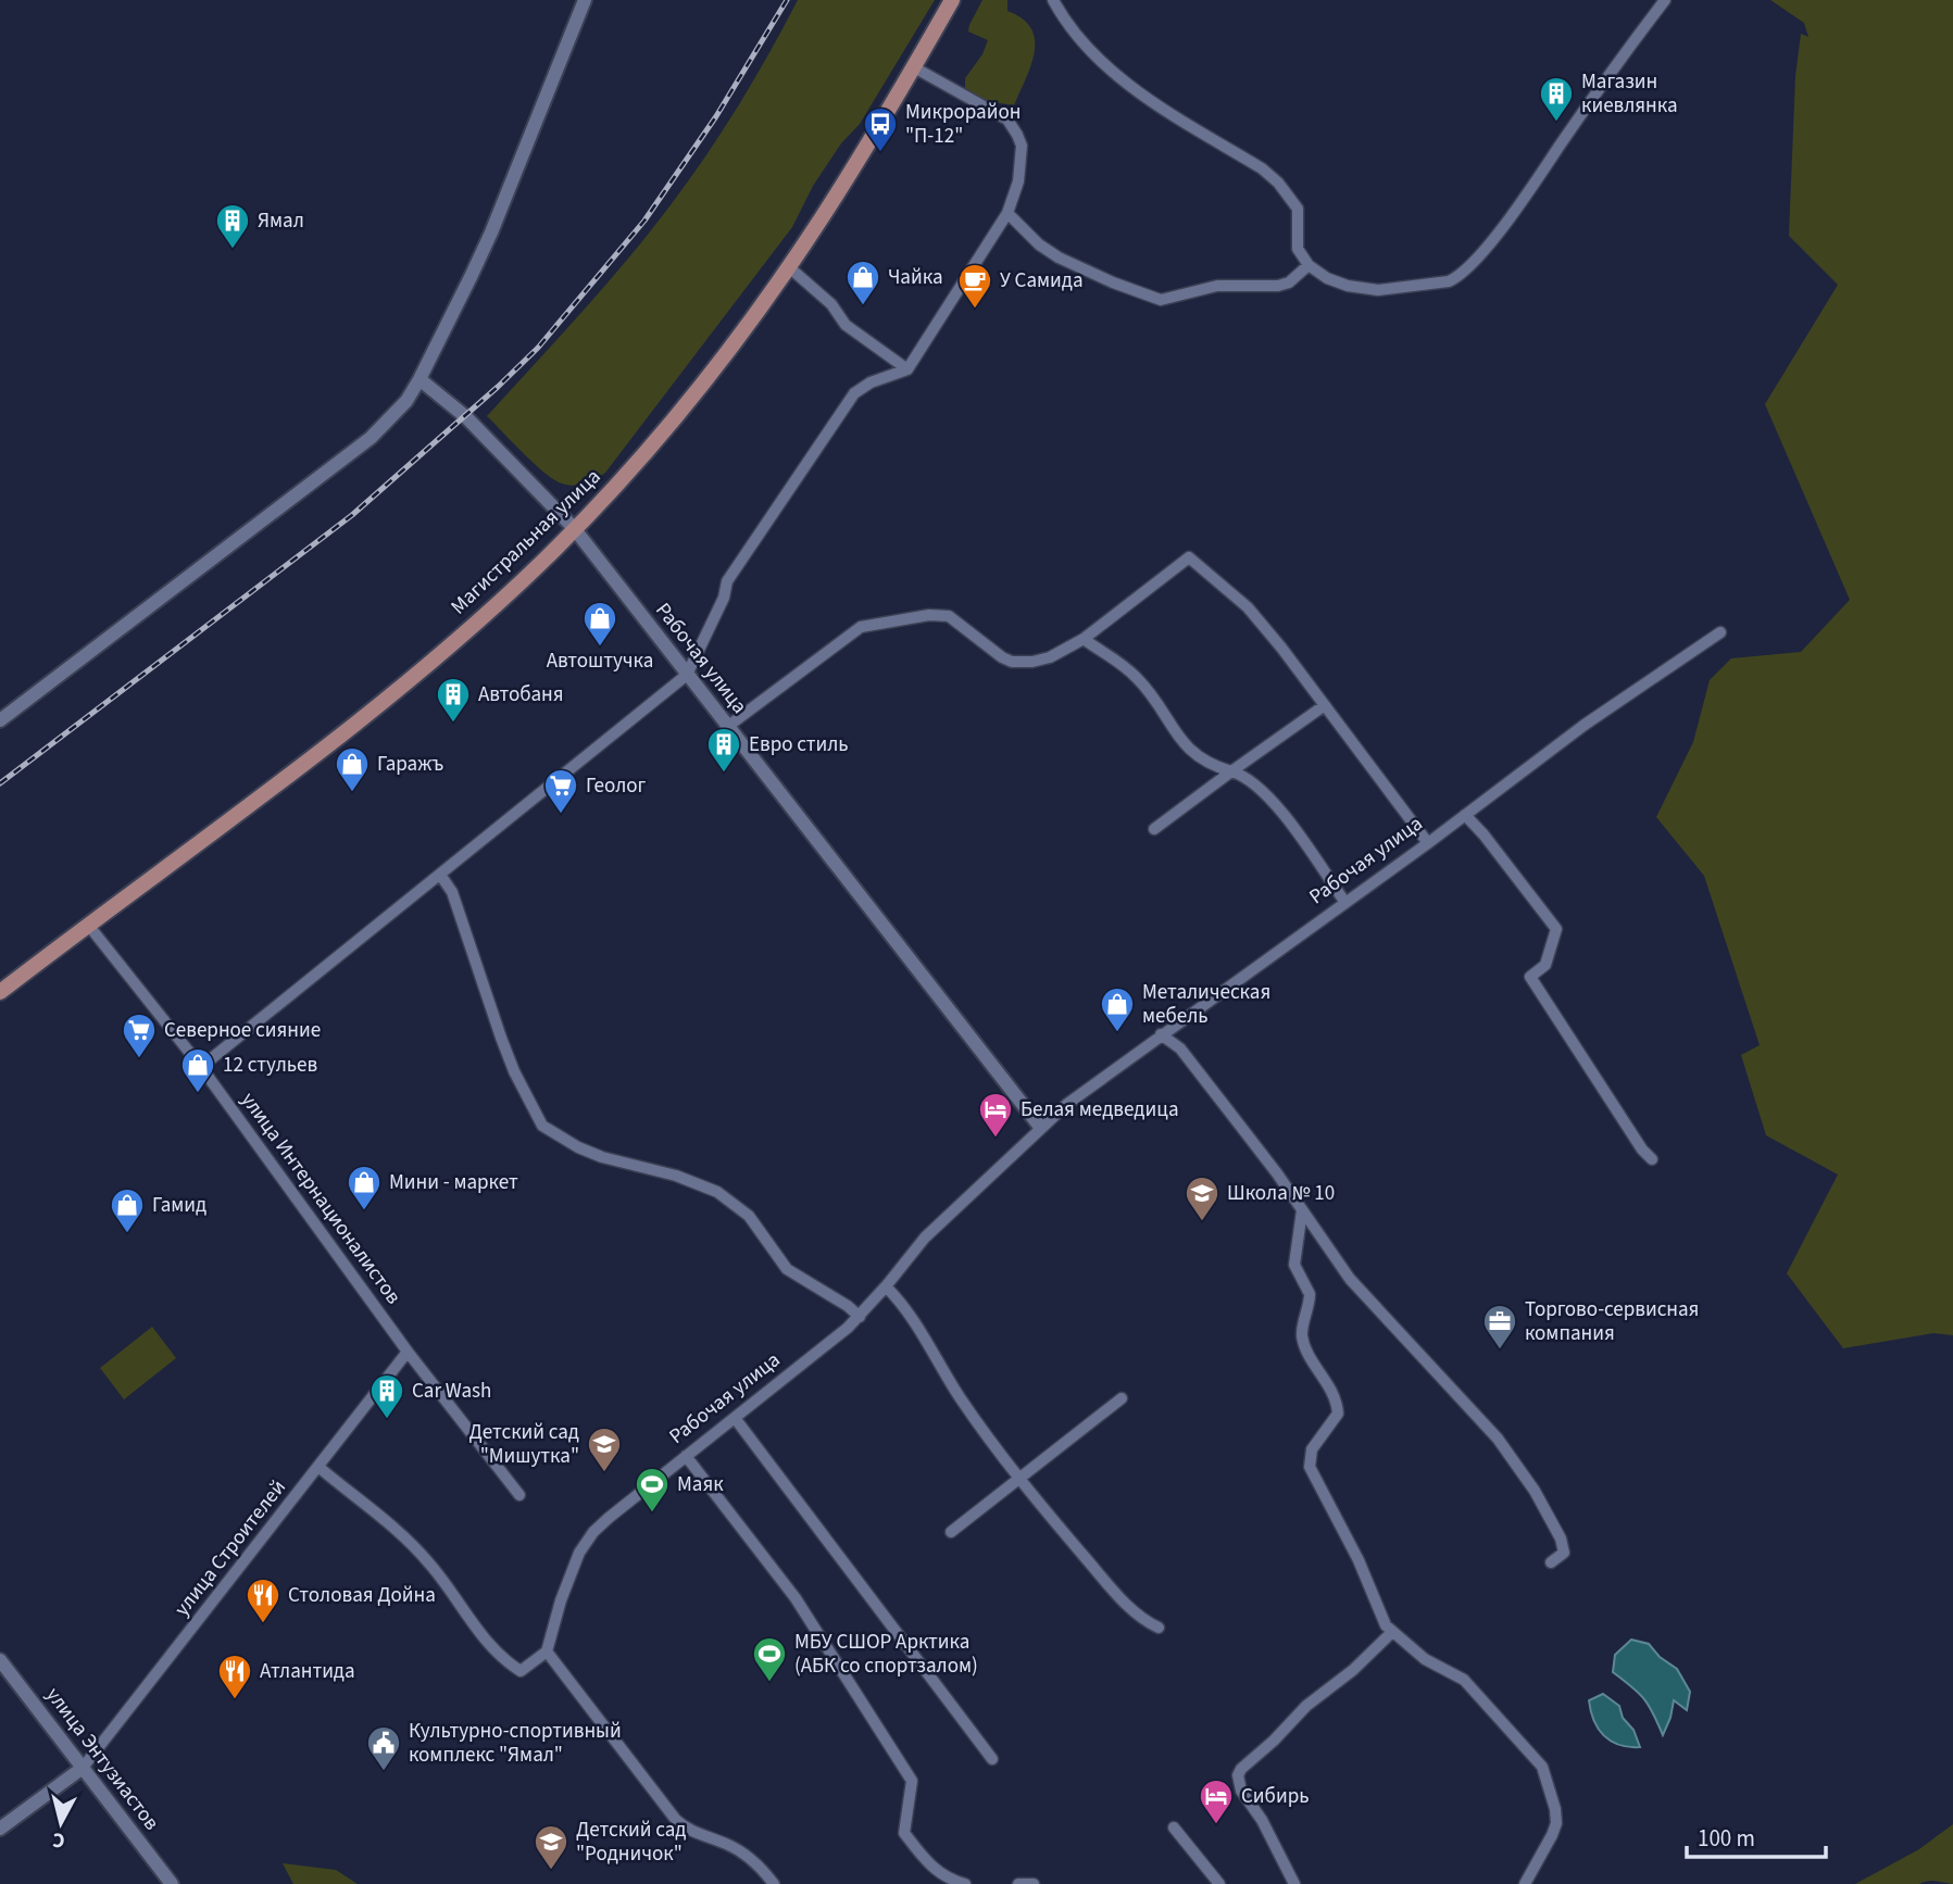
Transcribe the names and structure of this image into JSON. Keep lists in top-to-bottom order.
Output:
{
  "streets": {
    "main road": ["Магистральная улица", "Рабочая улица", "улица Энтузиастов"],
    "street": ["улица Интернационалистов", "улица Строителей"]
  },
  "crossings": [
    ["Магистральная улица", "Рабочая улица"],
    ["Магистральная улица", "улица Интернационалистов"],
    ["улица Интернационалистов", "улица Строителей"],
    ["улица Строителей", "улица Энтузиастов"]
  ],
  "places": {
    "building": [
      "Магазин киевлянка",
      "Ямал",
      "Автобаня",
      "Евро стиль",
      "Car Wash"
    ],
    "bus stop": ["Микрорайон \"П-12\""],
    "shop": [
      "Чайка",
      "Автоштучка",
      "Гаражъ",
      "Металическая мебель",
      "12 стульев",
      "Мини - маркет",
      "Гамид"
    ],
    "cafe": ["У Самида"],
    "supermarket": ["Геолог", "Северное сияние"],
    "hotel": ["Белая медведица", "Сибирь"],
    "school or university": ["Школа № 10", "Детский сад \"Мишутка\"", "Детский сад \"Родничок\""],
    "office": ["Торгово-сервисная компания"],
    "sports": ["Маяк", "МБУ СШОР Арктика (АБК со спортзалом)"],
    "restaurant": ["Столовая Дойна", "Атлантида"],
    "public building": ["Культурно-спортивный комплекс \"Ямал\""]
  },
  "scale_bar": "100 m",
  "north": "bottom"
}
